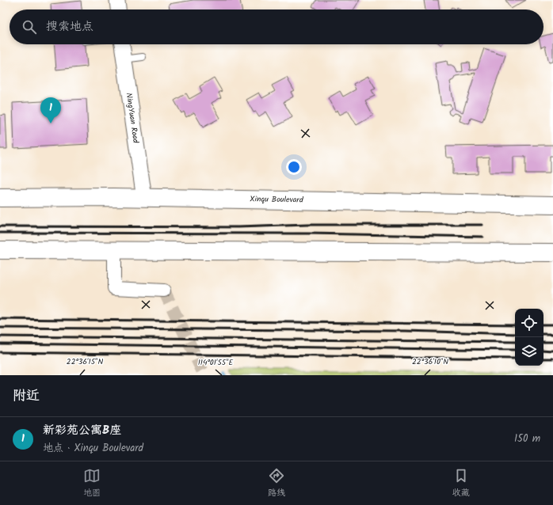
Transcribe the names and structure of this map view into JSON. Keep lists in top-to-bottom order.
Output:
{
  "streets": {
    "main road": ["Xinqu Boulevard"],
    "street": ["NingYuan Road"]
  },
  "crossings": [
    ["NingYuan Road", "Xinqu Boulevard"]
  ],
  "page": {
    "search": "搜索地点",
    "pins": "1",
    "heading": "附近",
    "list": [
      {
        "mark": "1",
        "name": "新彩苑公寓B座",
        "note": "地点 · Xinqu Boulevard",
        "value": "150 m"
      }
    ],
    "nav": ["地图", "路线", "收藏"]
  },
  "coordinates": ["22°36'15\"N", "22°36'10\"N", "114°01'55\"E"]
}
